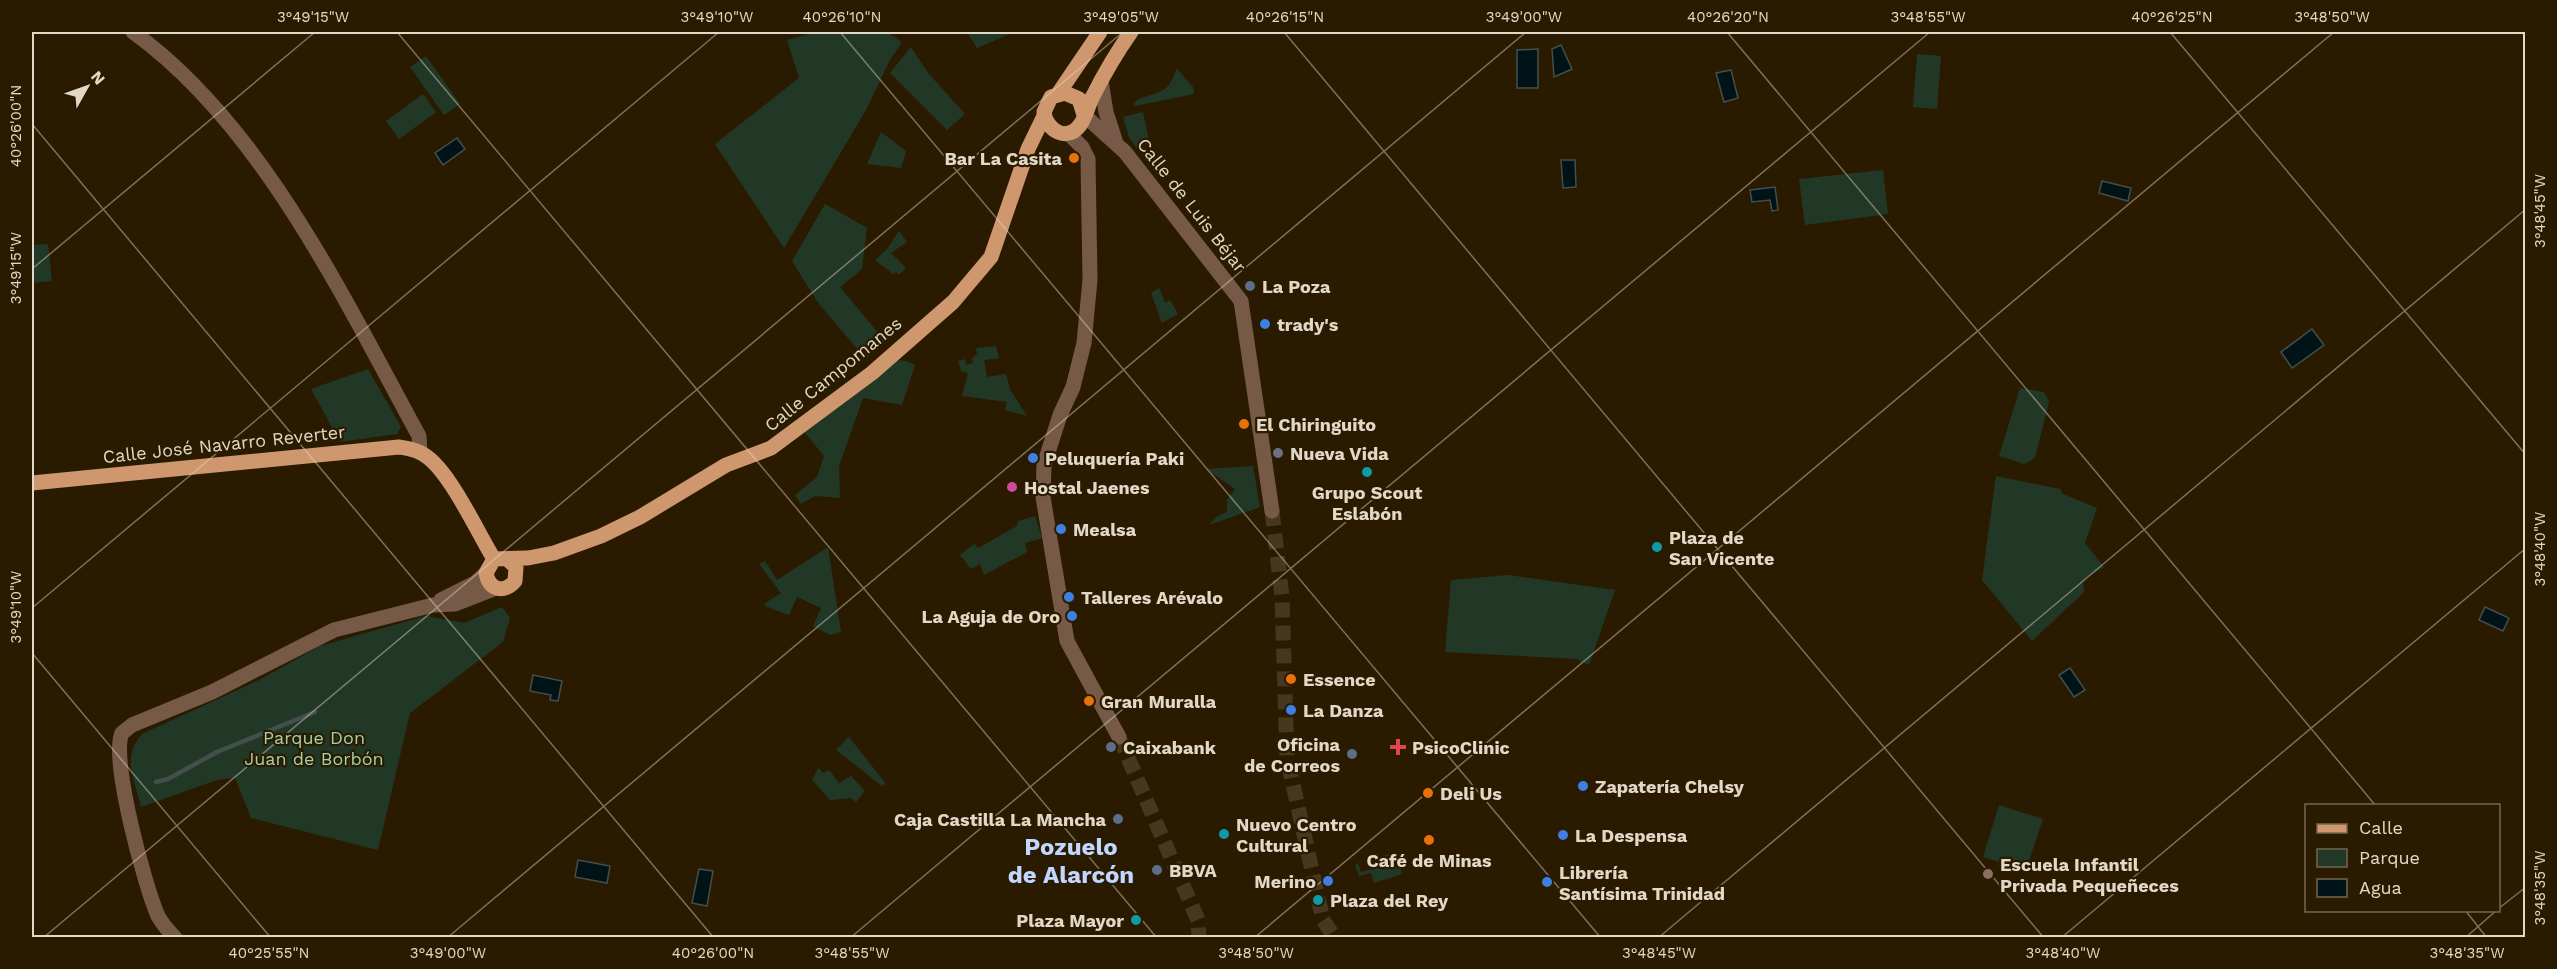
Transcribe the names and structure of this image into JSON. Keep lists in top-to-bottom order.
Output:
{
  "streets": {
    "main road": ["Calle Campomanes", "Calle José Navarro Reverter"],
    "street": ["Calle de Luis Béjar"]
  },
  "crossings": [
    ["Calle de Luis Béjar", "Calle Campomanes"]
  ],
  "districts": ["Pozuelo de Alarcón"],
  "parks": ["Parque Don Juan de Borbón"],
  "places": {
    "other": [
      "Bar La Casita",
      "La Poza",
      "trady's",
      "El Chiringuito",
      "Nueva Vida",
      "Peluquería Paki",
      "Grupo Scout Eslabón",
      "Hostal Jaenes",
      "Mealsa",
      "Plaza de San Vicente",
      "Talleres Arévalo",
      "La Aguja de Oro",
      "Essence",
      "Gran Muralla",
      "La Danza",
      "Caixabank",
      "Oficina de Correos",
      "Zapatería Chelsy",
      "Deli Us",
      "Caja Castilla La Mancha",
      "Nuevo Centro Cultural",
      "La Despensa",
      "Café de Minas",
      "BBVA",
      "Escuela Infantil Privada Pequeñeces",
      "Merino",
      "Librería Santísima Trinidad",
      "Plaza del Rey",
      "Plaza Mayor"
    ],
    "health": ["PsicoClinic"]
  },
  "legend": ["Calle", "Parque", "Agua"],
  "north": "top right",
  "coordinates": [
    "3°49'15\"W",
    "3°49'10\"W",
    "40°26'10\"N",
    "3°49'05\"W",
    "40°26'15\"N",
    "3°49'00\"W",
    "40°26'20\"N",
    "3°48'55\"W",
    "40°26'25\"N",
    "3°48'50\"W",
    "40°26'00\"N",
    "3°48'45\"W",
    "3°48'40\"W",
    "3°48'35\"W",
    "40°25'55\"N"
  ]
}
